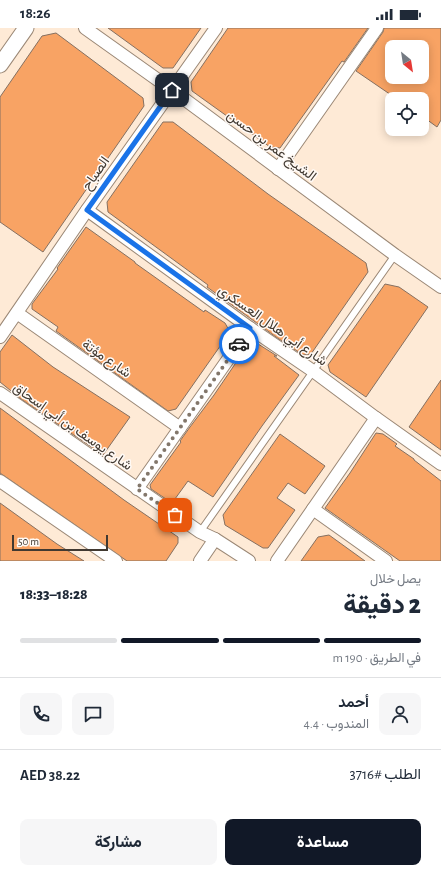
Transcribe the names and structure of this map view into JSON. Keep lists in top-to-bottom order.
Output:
{
  "streets": {
    "street": [
      "الشيخ عمر بن حسن",
      "الصباح",
      "شارع أبي هلال العسكري",
      "شارع مؤتة",
      "شارع يوسف بن أبي إسحاق"
    ]
  },
  "crossings": [
    ["الشيخ عمر بن حسن", "الصباح"],
    ["الصباح", "شارع أبي هلال العسكري"],
    ["الصباح", "شارع مؤتة"]
  ],
  "scale_bar": "50 m",
  "north": "bottom right",
  "page": {
    "status": "18:26",
    "scale": "50 m",
    "heading": ["2 دقيقة", "يصل خلال", "18:28–18:33"],
    "panel": [
      "أحمد",
      "المندوب · 4.4",
      "الطلب #3716",
      "AED 38.22"
    ],
    "bar": "في الطريق · 190 m",
    "buttons": ["مساعدة", "مشاركة"]
  }
}
